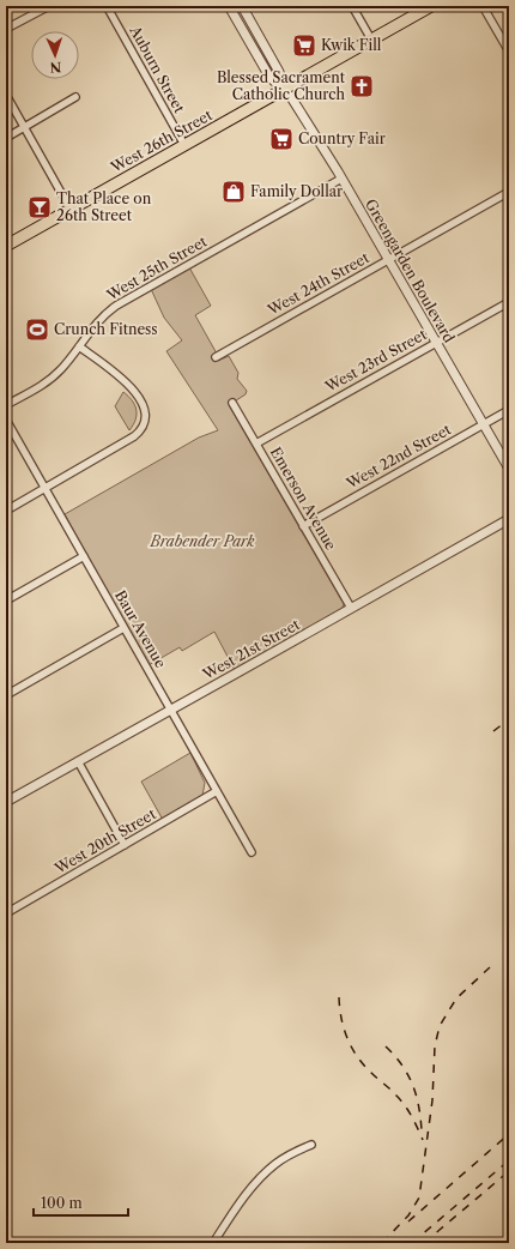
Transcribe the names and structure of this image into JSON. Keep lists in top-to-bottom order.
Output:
{
  "streets": {
    "main road": ["West 26th Street"],
    "street": [
      "Auburn Street",
      "West 25th Street",
      "Greengarden Boulevard",
      "West 24th Street",
      "West 23rd Street",
      "West 22nd Street",
      "Emerson Avenue",
      "Baur Avenue",
      "West 21st Street",
      "West 20th Street"
    ]
  },
  "crossings": [
    ["Auburn Street", "West 26th Street"],
    ["West 26th Street", "Greengarden Boulevard"],
    ["West 25th Street", "Greengarden Boulevard"],
    ["Greengarden Boulevard", "West 24th Street"],
    ["Greengarden Boulevard", "West 23rd Street"],
    ["Greengarden Boulevard", "West 22nd Street"],
    ["West 23rd Street", "Emerson Avenue"],
    ["West 22nd Street", "Emerson Avenue"],
    ["Emerson Avenue", "West 21st Street"],
    ["Baur Avenue", "West 21st Street"],
    ["Baur Avenue", "West 20th Street"]
  ],
  "parks": ["Brabender Park"],
  "places": {
    "supermarket": ["Kwik Fill", "Country Fair"],
    "church": ["Blessed Sacrament Catholic Church"],
    "shop": ["Family Dollar"],
    "bar": ["That Place on 26th Street"],
    "sports": ["Crunch Fitness"]
  },
  "scale_bar": "100 m",
  "north": "bottom"
}
